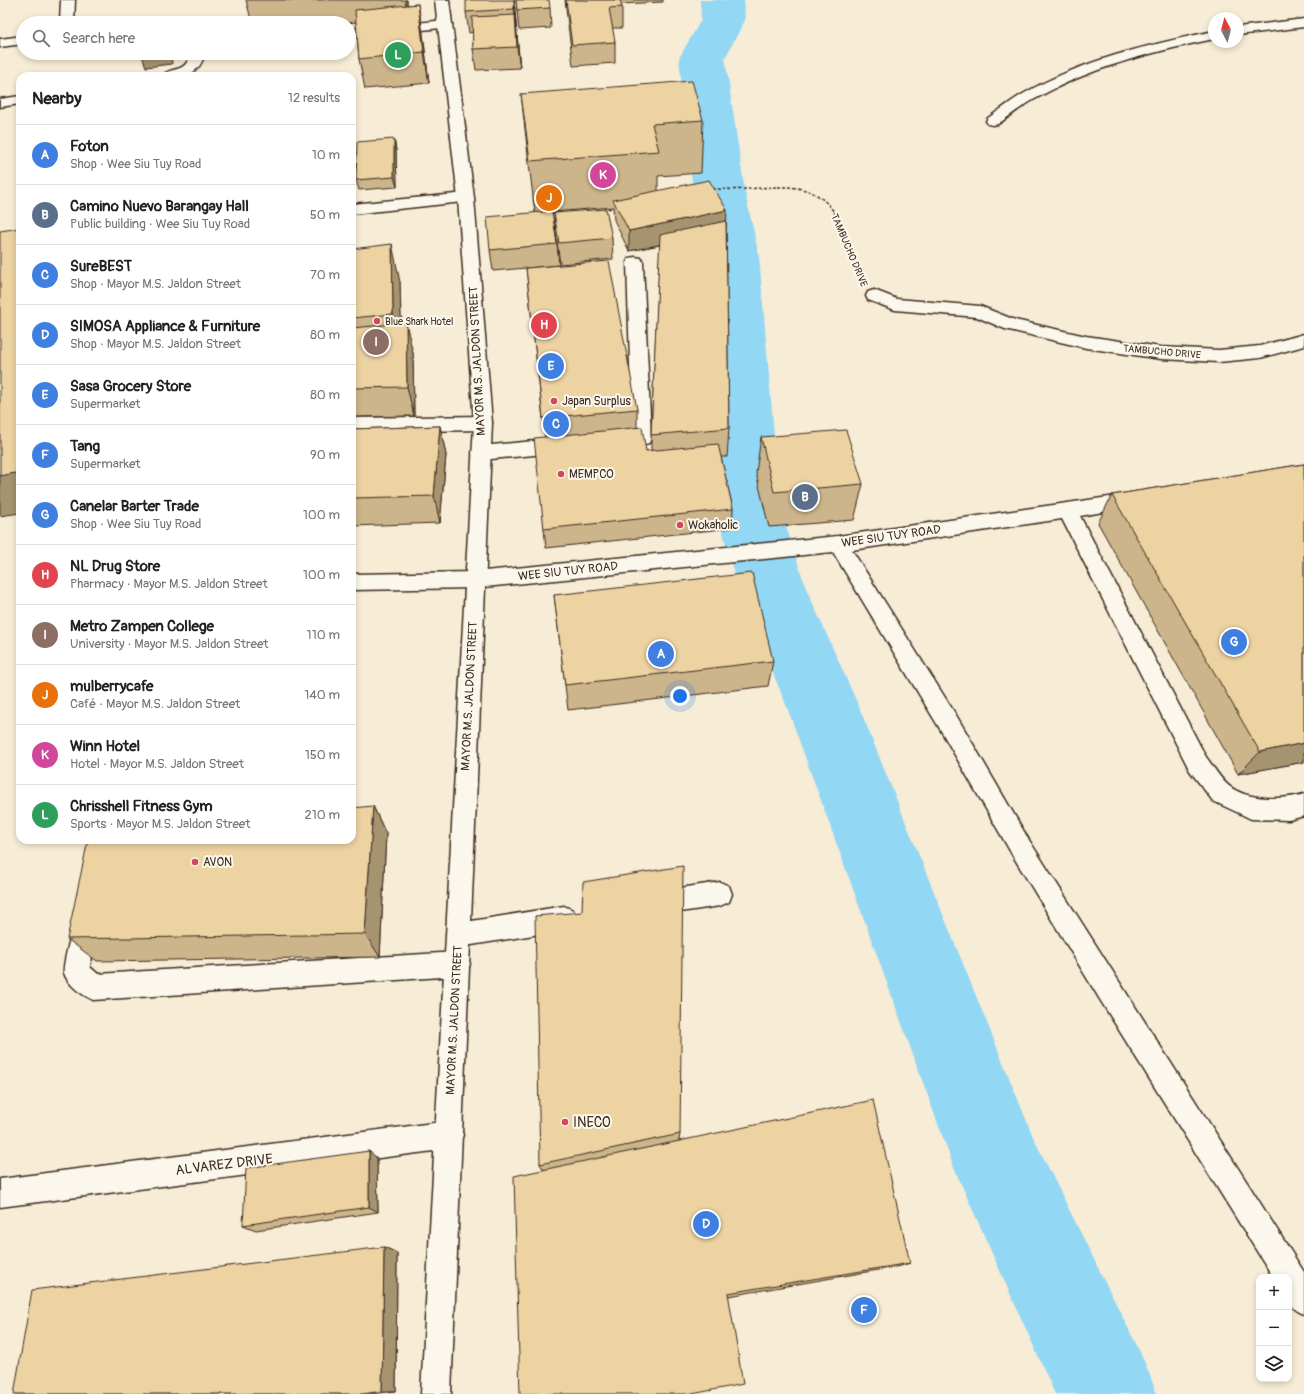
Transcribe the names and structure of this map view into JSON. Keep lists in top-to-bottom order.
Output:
{
  "streets": {
    "street": [
      "TAMBUCHO DRIVE",
      "MAYOR M.S. JALDON STREET",
      "WEE SIU TUY ROAD",
      "ALVAREZ DRIVE"
    ]
  },
  "crossings": [
    ["MAYOR M.S. JALDON STREET", "WEE SIU TUY ROAD"],
    ["MAYOR M.S. JALDON STREET", "ALVAREZ DRIVE"]
  ],
  "places": [
    "Blue Shark Hotel",
    "Japan Surplus",
    "MEMPCO",
    "Wokaholic",
    "AVON",
    "INECO"
  ],
  "north": "top",
  "page": {
    "search": "Search here",
    "pins": [
      "L",
      "K",
      "J",
      "H",
      "I",
      "E",
      "C",
      "B",
      "G",
      "A",
      "D",
      "F"
    ],
    "heading": ["Nearby", "12 results"],
    "list": [
      {
        "mark": "A",
        "name": "Foton",
        "note": "Shop · Wee Siu Tuy Road",
        "value": "10 m"
      },
      {
        "mark": "B",
        "name": "Camino Nuevo Barangay Hall",
        "note": "Public building · Wee Siu Tuy Road",
        "value": "50 m"
      },
      {
        "mark": "C",
        "name": "SureBEST",
        "note": "Shop · Mayor M.S. Jaldon Street",
        "value": "70 m"
      },
      {
        "mark": "D",
        "name": "SIMOSA Appliance & Furniture",
        "note": "Shop · Mayor M.S. Jaldon Street",
        "value": "80 m"
      },
      {
        "mark": "E",
        "name": "Sasa Grocery Store",
        "note": "Supermarket",
        "value": "80 m"
      },
      {
        "mark": "F",
        "name": "Tang",
        "note": "Supermarket",
        "value": "90 m"
      },
      {
        "mark": "G",
        "name": "Canelar Barter Trade",
        "note": "Shop · Wee Siu Tuy Road",
        "value": "100 m"
      },
      {
        "mark": "H",
        "name": "NL Drug Store",
        "note": "Pharmacy · Mayor M.S. Jaldon Street",
        "value": "100 m"
      },
      {
        "mark": "I",
        "name": "Metro Zampen College",
        "note": "University · Mayor M.S. Jaldon Street",
        "value": "110 m"
      },
      {
        "mark": "J",
        "name": "mulberrycafe",
        "note": "Café · Mayor M.S. Jaldon Street",
        "value": "140 m"
      },
      {
        "mark": "K",
        "name": "Winn Hotel",
        "note": "Hotel · Mayor M.S. Jaldon Street",
        "value": "150 m"
      },
      {
        "mark": "L",
        "name": "Chrisshell Fitness Gym",
        "note": "Sports · Mayor M.S. Jaldon Street",
        "value": "210 m"
      }
    ],
    "map_buttons": ["+", "−"]
  }
}
